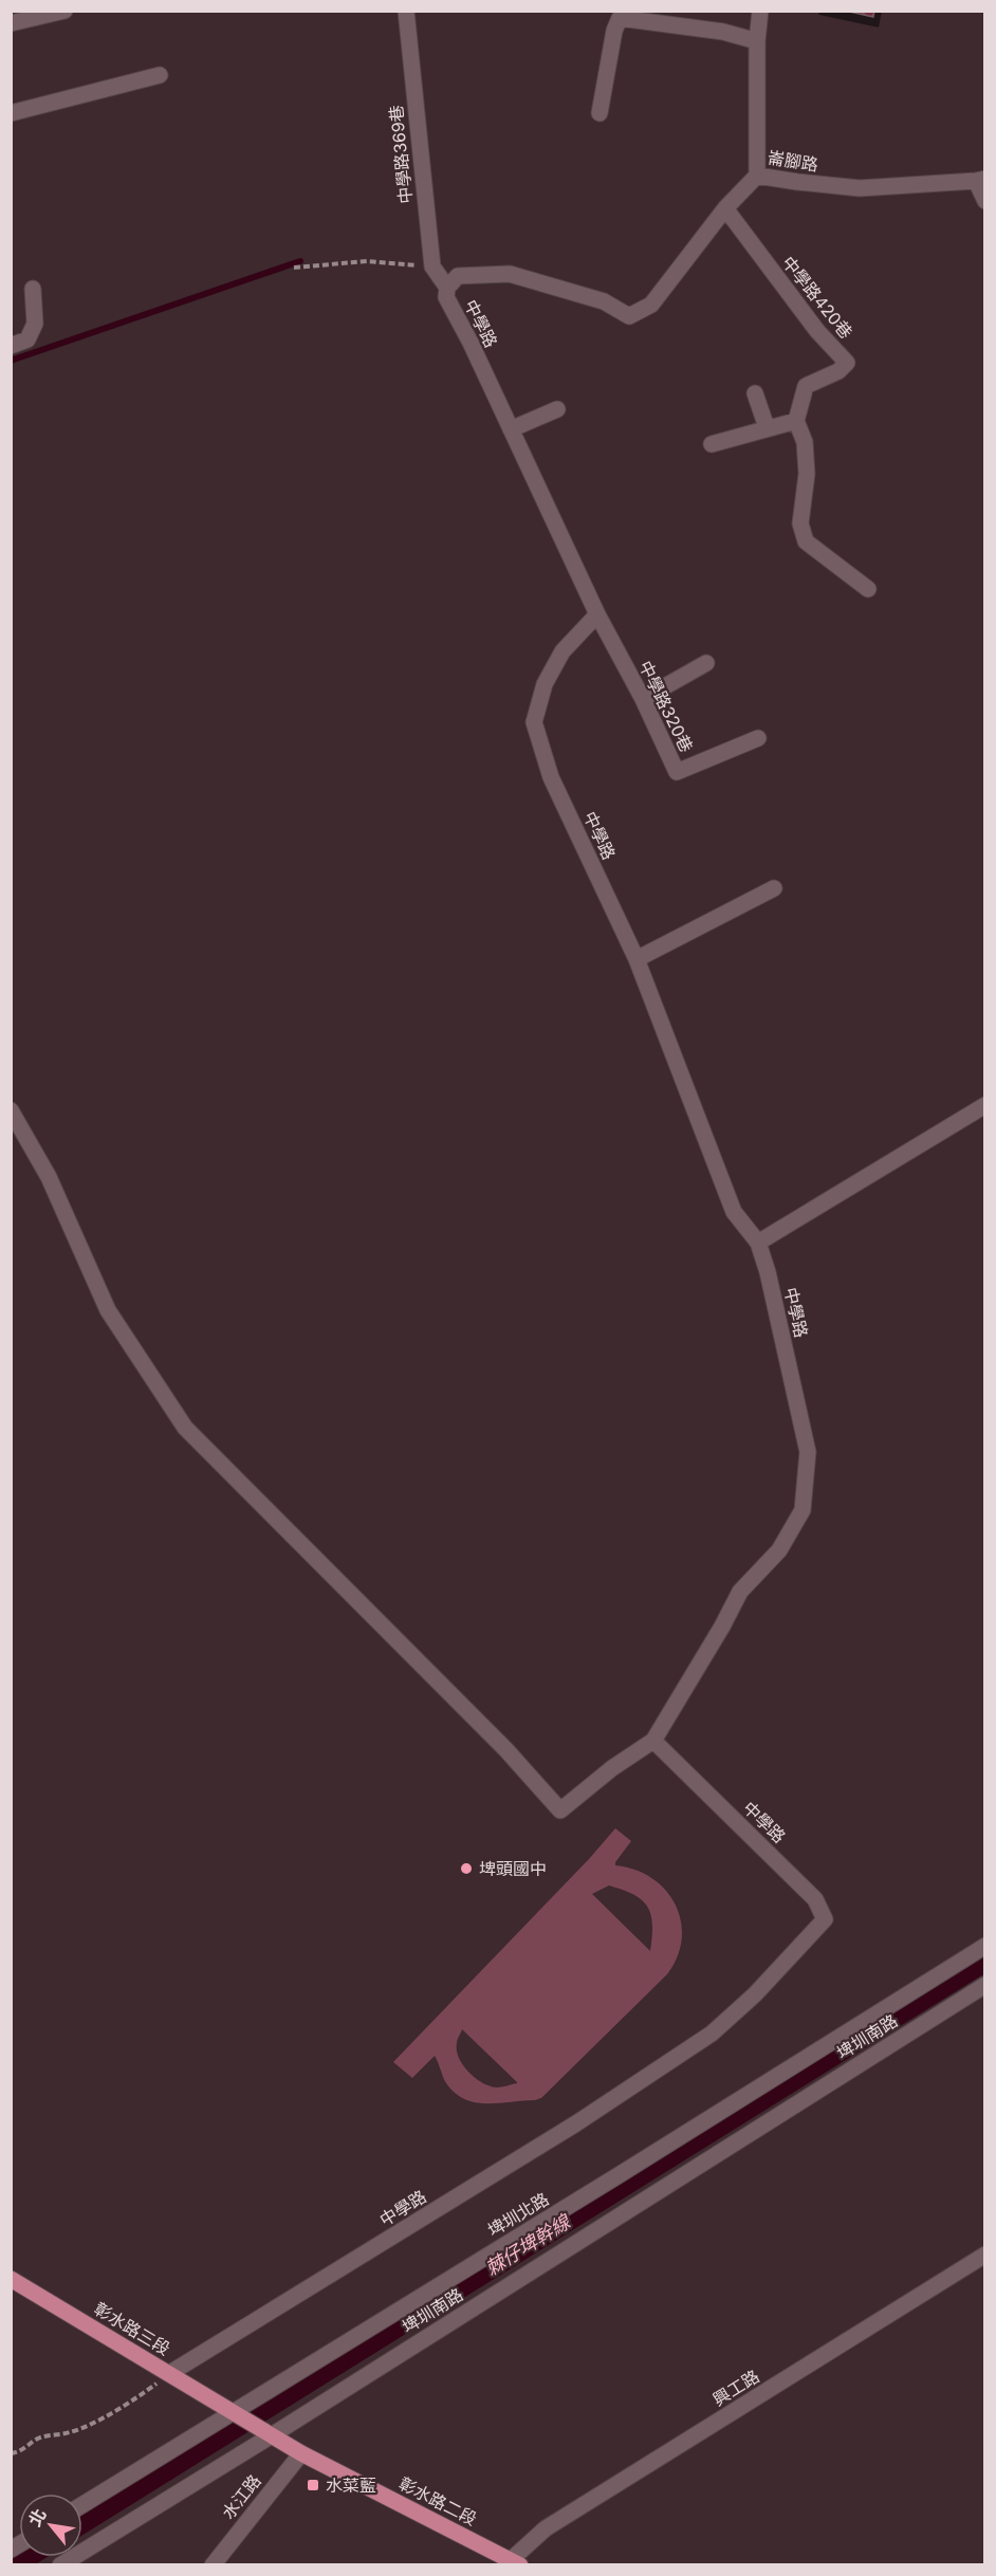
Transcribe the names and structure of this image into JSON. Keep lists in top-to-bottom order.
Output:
{
  "streets": {
    "main road": ["彰水路三段", "彰水路二段"],
    "street": [
      "中學路369巷",
      "崙腳路",
      "中學路420巷",
      "中學路",
      "中學路320巷",
      "埤圳南路",
      "埤圳北路",
      "興工路",
      "水江路"
    ]
  },
  "crossings": [
    ["中學路369巷", "中學路"],
    ["崙腳路", "中學路"],
    ["中學路420巷", "中學路"],
    ["中學路", "中學路320巷"],
    ["中學路", "彰水路三段"],
    ["埤圳南路", "彰水路三段"],
    ["埤圳南路", "彰水路二段"],
    ["埤圳北路", "彰水路三段"],
    ["彰水路三段", "彰水路二段"],
    ["興工路", "彰水路二段"],
    ["水江路", "彰水路二段"]
  ],
  "water": ["棘仔埤幹線"],
  "places": {
    "other": ["埤頭國中"],
    "transit": ["水菜藍"]
  },
  "north": "top left"
}
